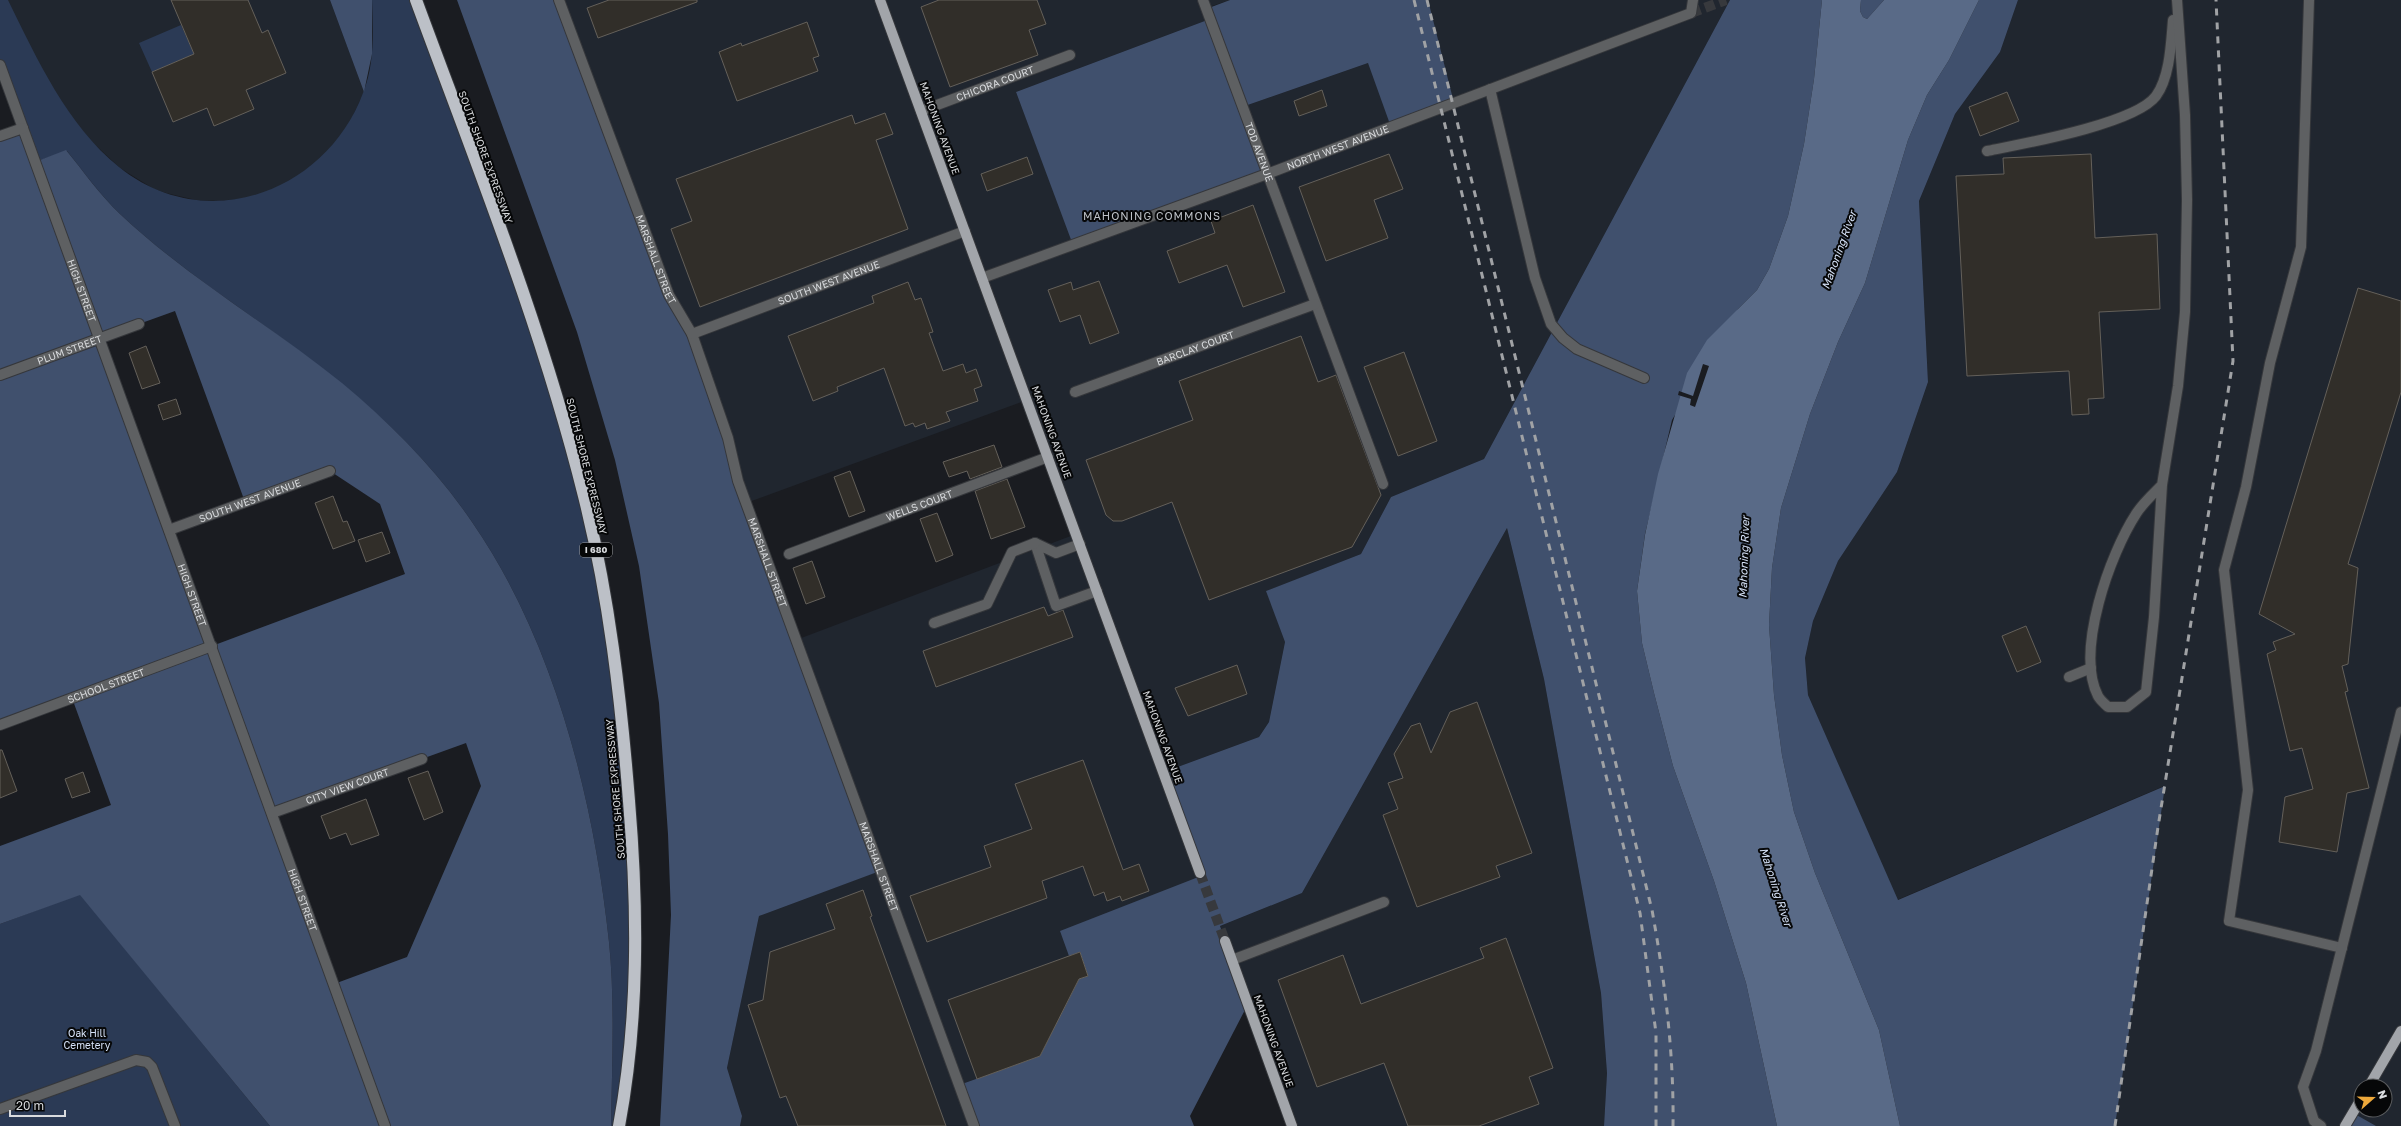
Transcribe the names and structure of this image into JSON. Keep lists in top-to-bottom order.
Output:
{
  "streets": {
    "highway": ["SOUTH SHORE EXPRESSWAY", "I 680"],
    "main road": ["MAHONING AVENUE"],
    "street": [
      "CHICORA COURT",
      "NORTH WEST AVENUE",
      "TOD AVENUE",
      "MARSHALL STREET",
      "SOUTH WEST AVENUE",
      "HIGH STREET",
      "BARCLAY COURT",
      "PLUM STREET",
      "WELLS COURT",
      "SCHOOL STREET",
      "CITY VIEW COURT"
    ]
  },
  "crossings": [
    ["CHICORA COURT", "MAHONING AVENUE"],
    ["MAHONING AVENUE", "NORTH WEST AVENUE"],
    ["MAHONING AVENUE", "SOUTH WEST AVENUE"],
    ["MAHONING AVENUE", "WELLS COURT"],
    ["NORTH WEST AVENUE", "TOD AVENUE"],
    ["TOD AVENUE", "BARCLAY COURT"],
    ["MARSHALL STREET", "SOUTH WEST AVENUE"],
    ["SOUTH WEST AVENUE", "HIGH STREET"],
    ["HIGH STREET", "PLUM STREET"],
    ["HIGH STREET", "SCHOOL STREET"],
    ["HIGH STREET", "CITY VIEW COURT"]
  ],
  "districts": ["MAHONING COMMONS"],
  "water": ["Mahoning River"],
  "parks": ["Oak Hill Cemetery"],
  "scale_bar": "20 m",
  "north": "right"
}
